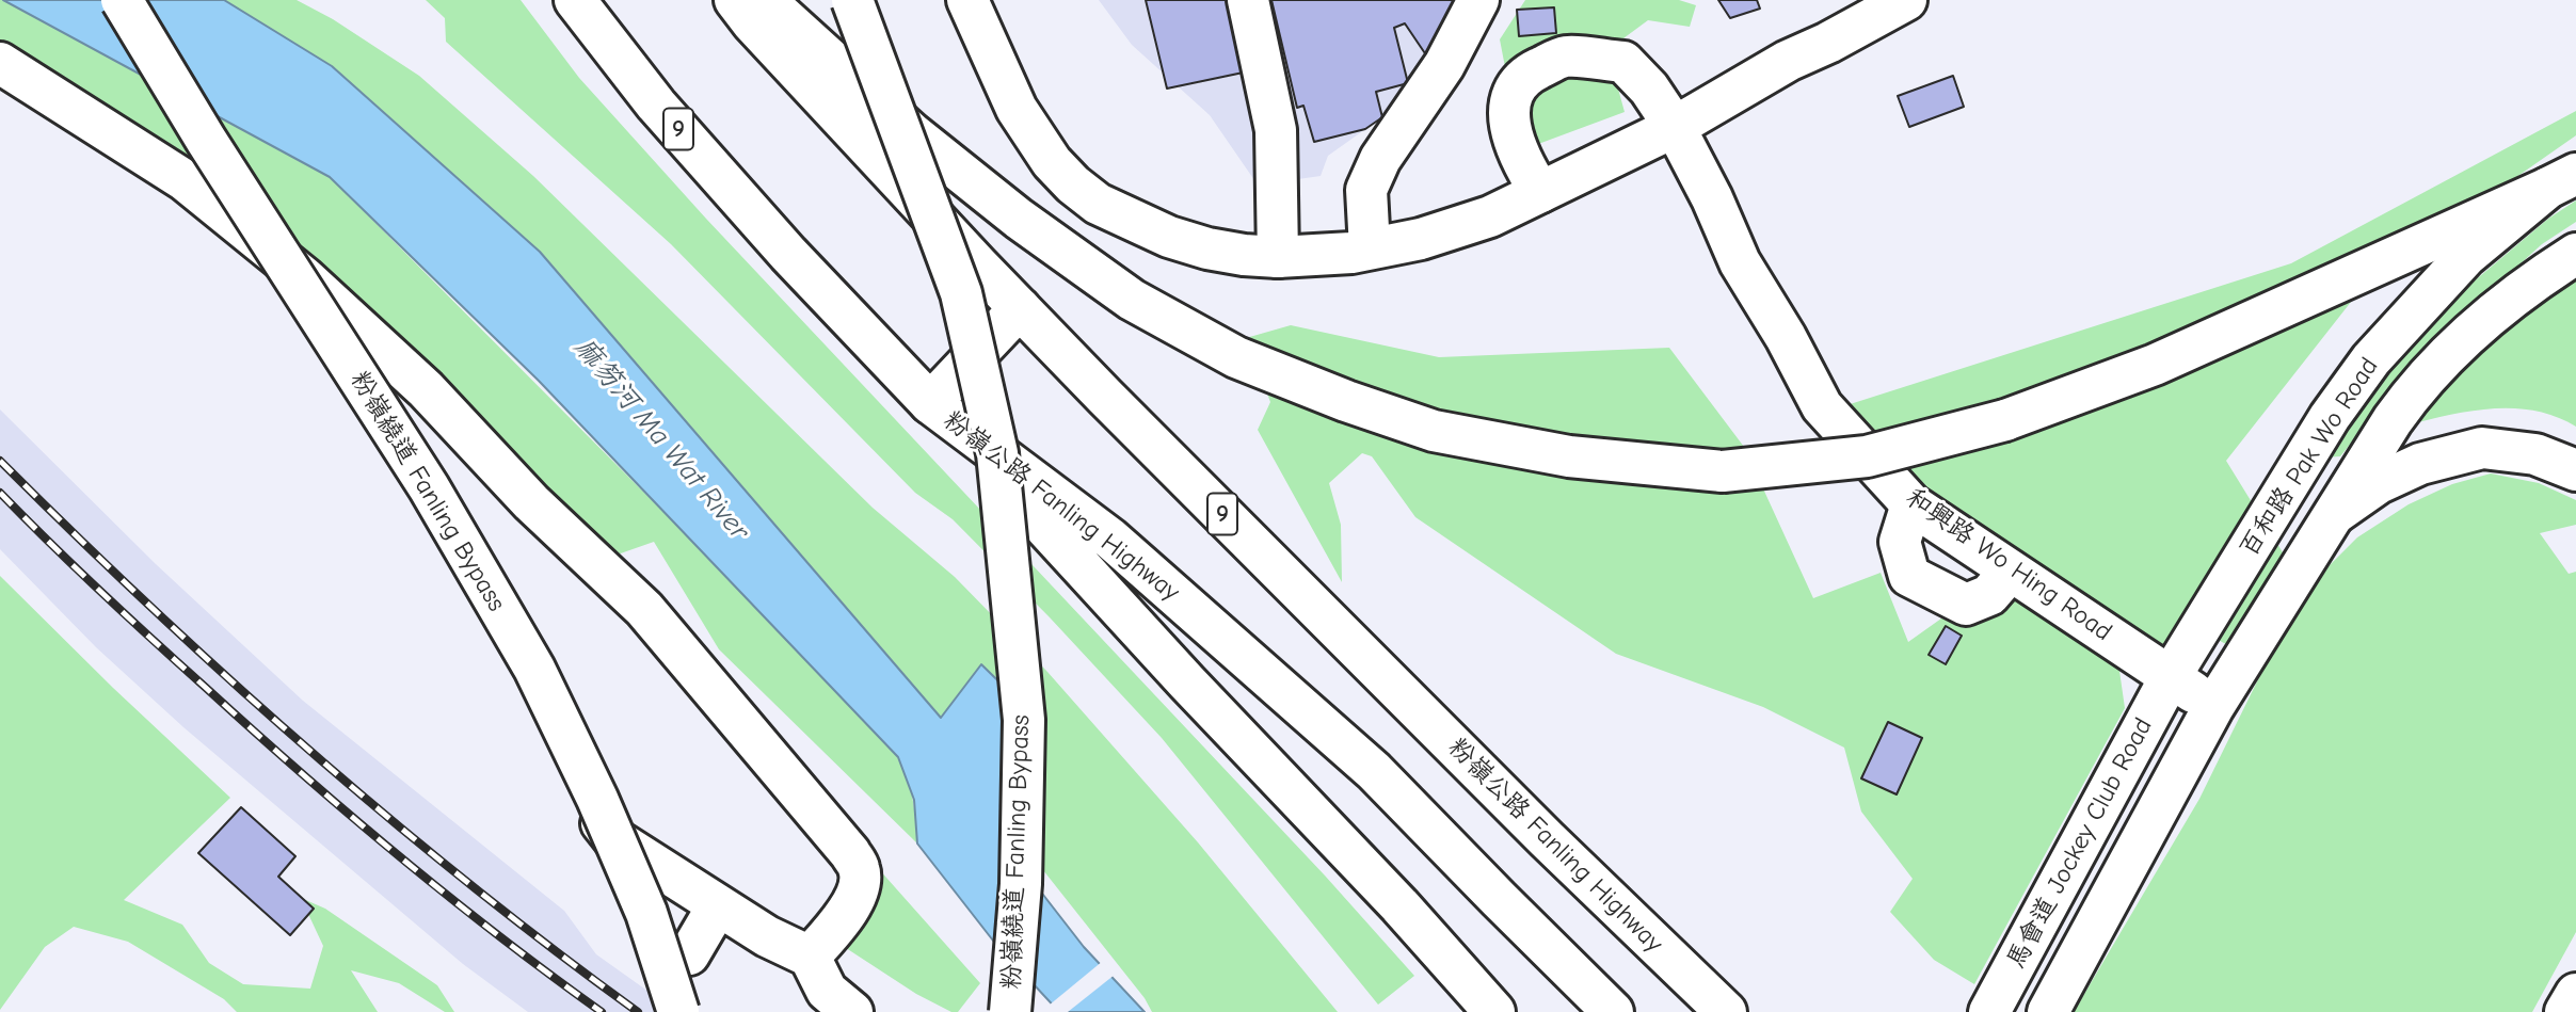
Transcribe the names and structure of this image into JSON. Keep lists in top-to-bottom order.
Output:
{
  "streets": {
    "main road": [
      "9",
      "百和路 Pak Wo Road",
      "粉嶺繞道 Fanling Bypass",
      "粉嶺公路 Fanling Highway",
      "和興路 Wo Hing Road",
      "馬會道 Jockey Club Road"
    ]
  },
  "crossings": [
    ["百和路 Pak Wo Road", "和興路 Wo Hing Road"],
    ["百和路 Pak Wo Road", "馬會道 Jockey Club Road"],
    ["和興路 Wo Hing Road", "馬會道 Jockey Club Road"]
  ],
  "water": ["麻笏河 Ma Wat River"]
}
